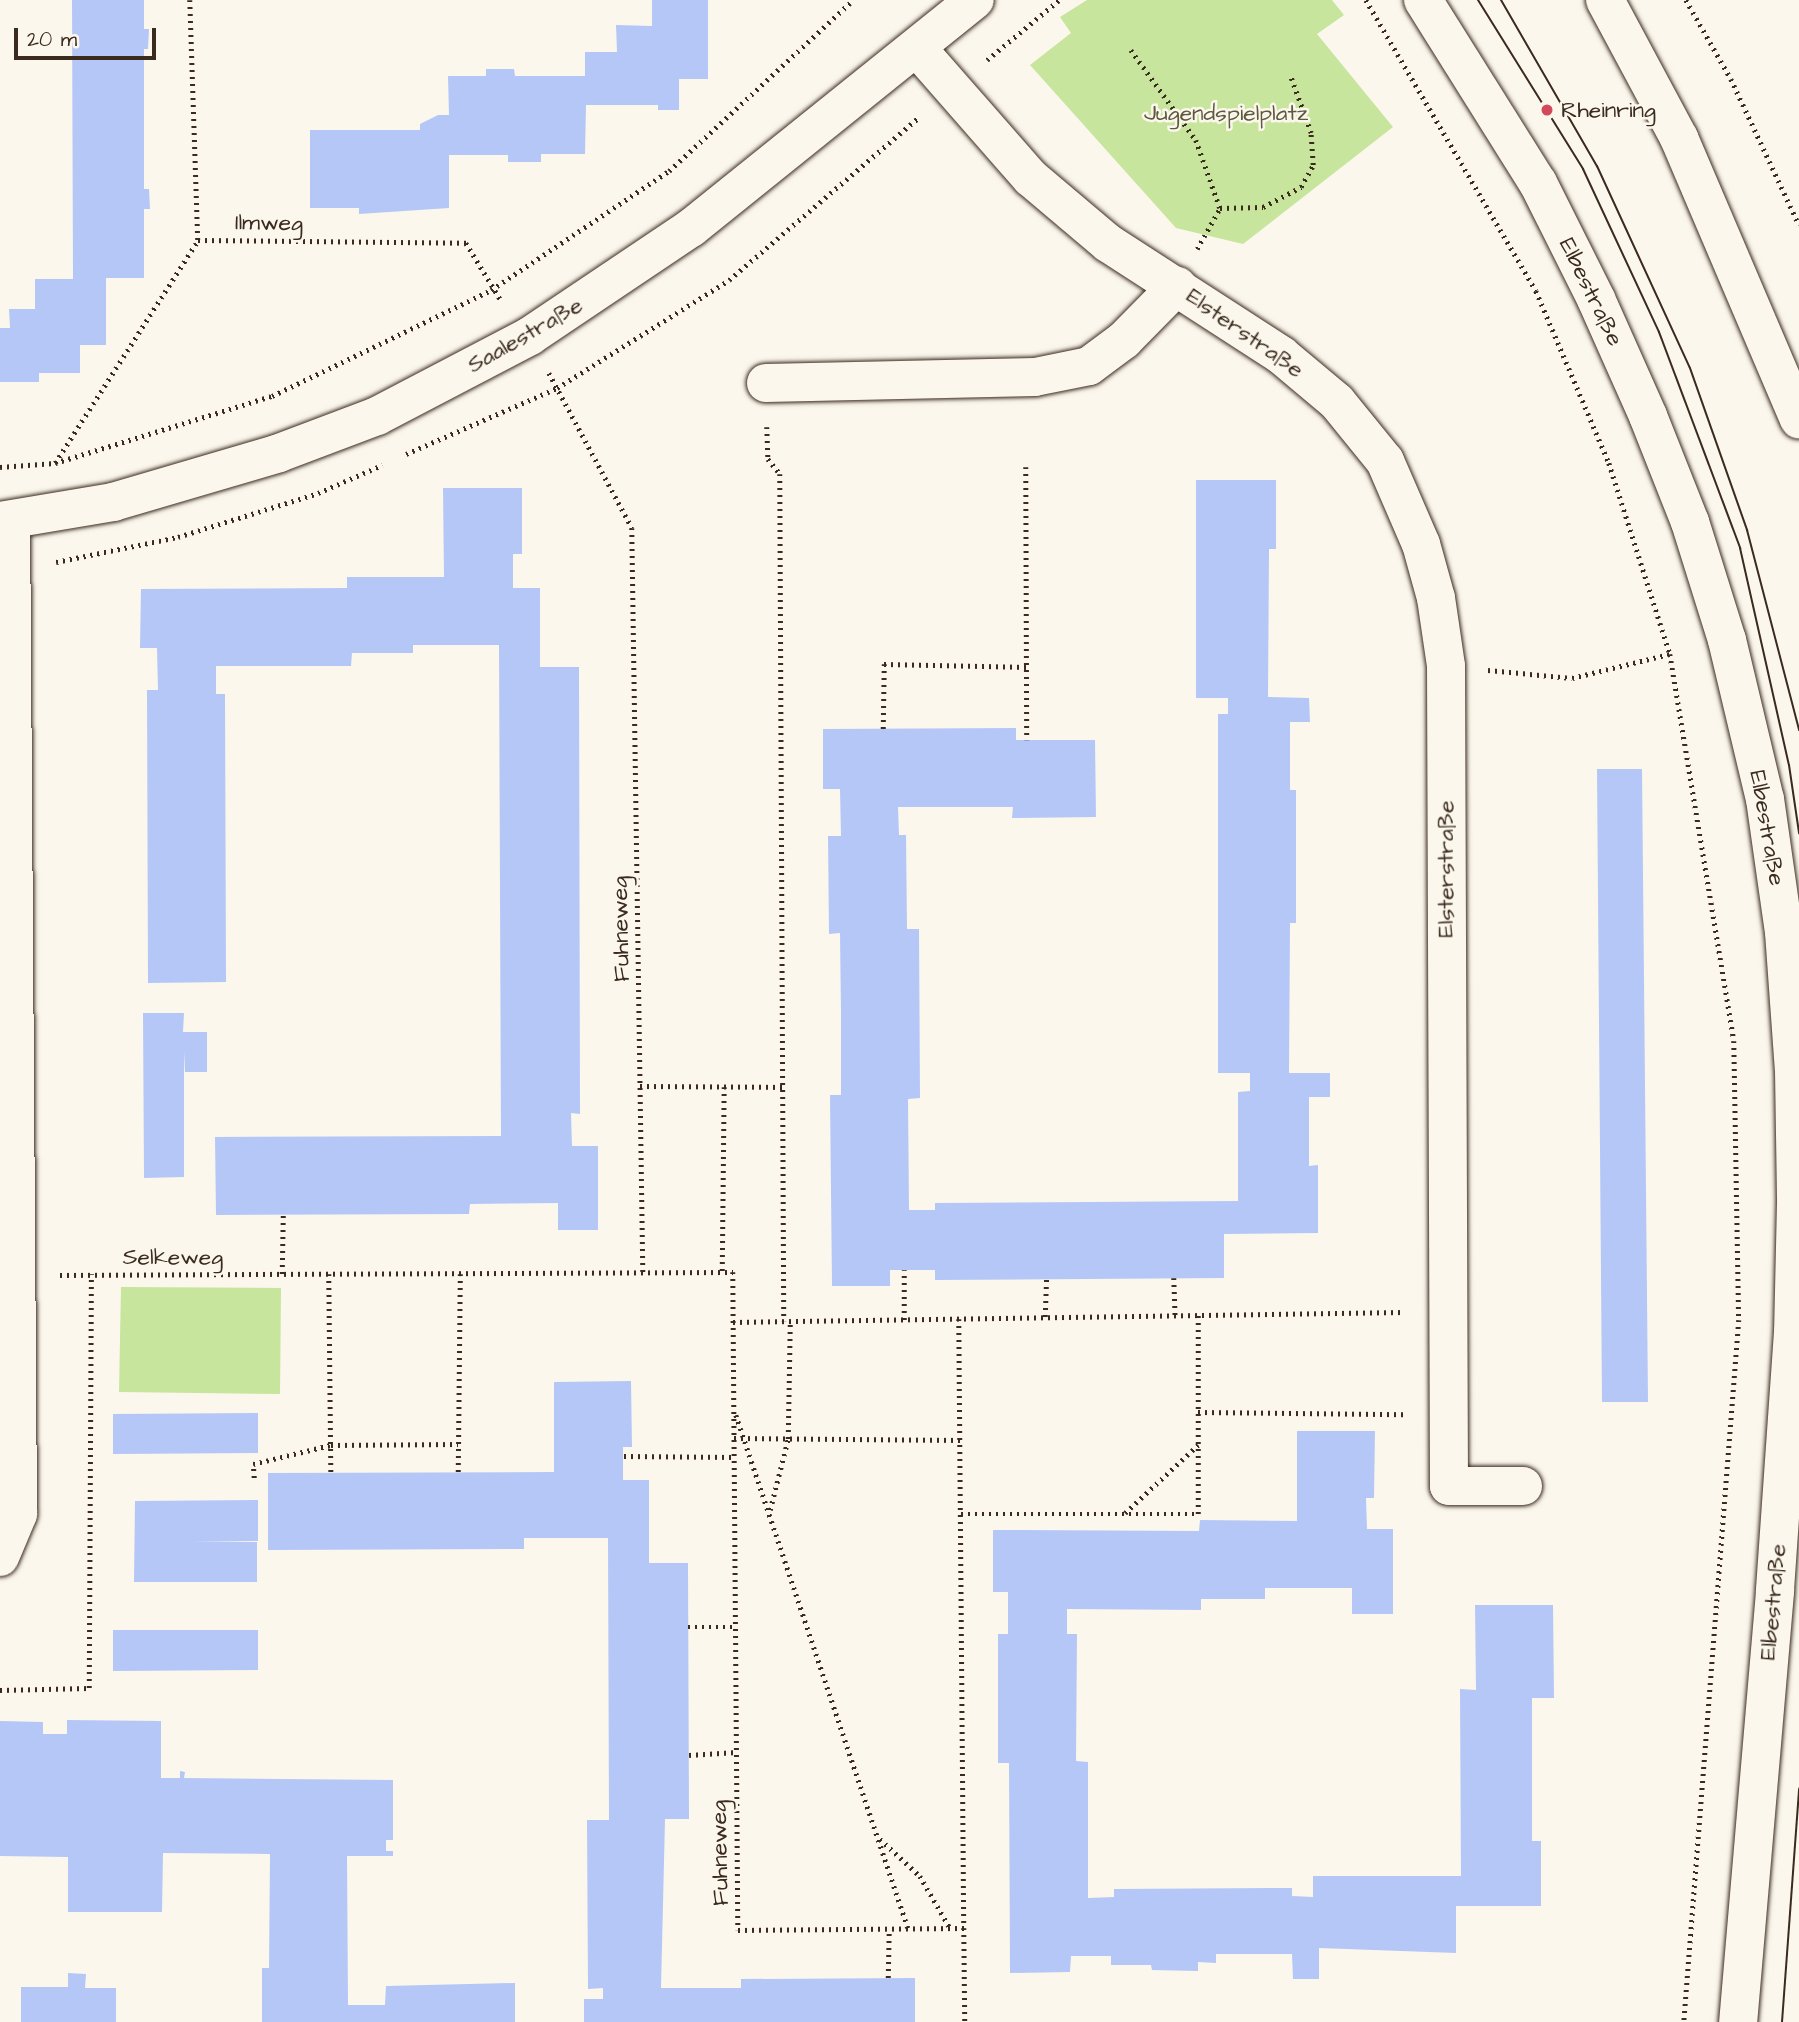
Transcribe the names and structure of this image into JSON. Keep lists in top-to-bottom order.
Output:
{
  "streets": {
    "street": ["Elbestraße", "Elsterstraße", "Saalestraße"],
    "path": ["Ilmweg", "Fuhneweg", "Selkeweg"]
  },
  "crossings": [
    ["Ilmweg", "Saalestraße"],
    ["Ilmweg", "Fuhneweg"],
    ["Elsterstraße", "Saalestraße"],
    ["Saalestraße", "Fuhneweg"],
    ["Fuhneweg", "Selkeweg"]
  ],
  "parks": ["Jugendspielplatz"],
  "places": ["Rheinring"],
  "scale_bar": "20 m"
}
